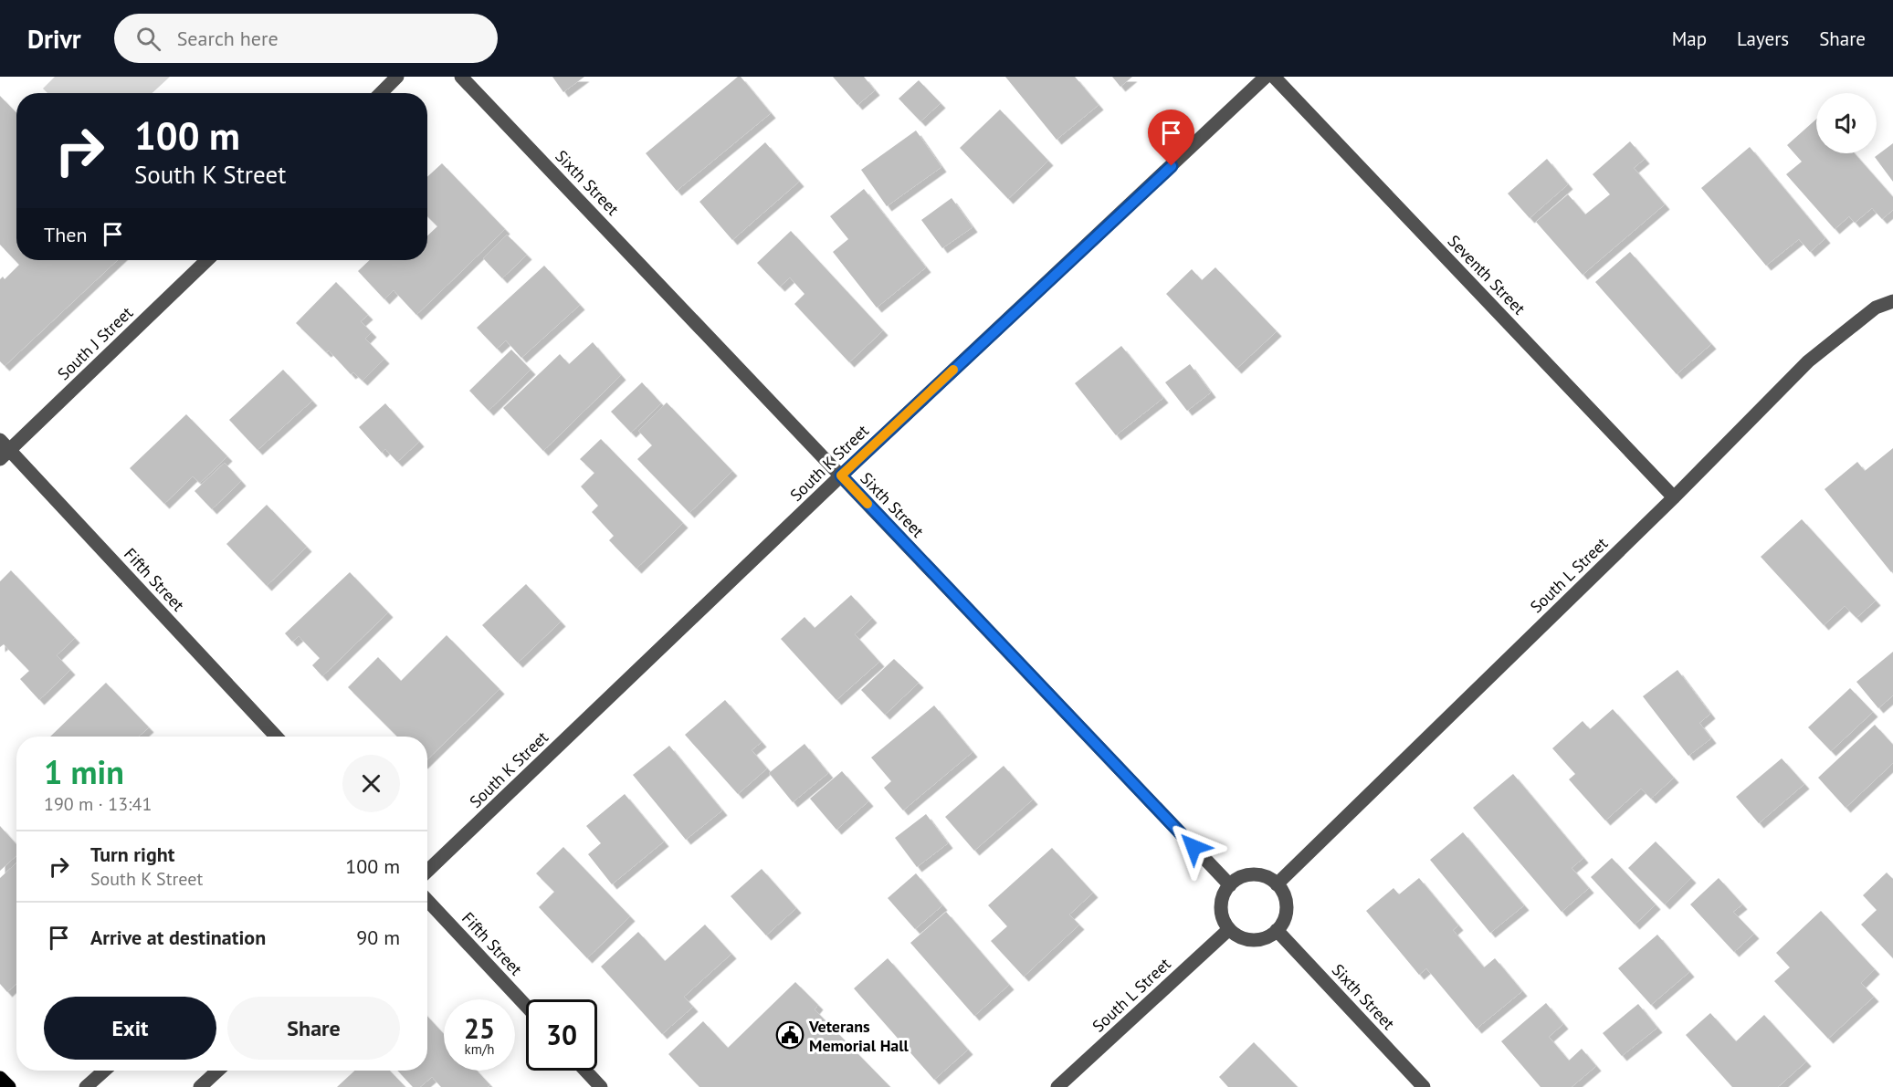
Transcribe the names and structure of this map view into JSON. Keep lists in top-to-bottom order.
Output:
{
  "streets": {
    "street": [
      "Sixth Street",
      "Seventh Street",
      "South J Street",
      "South K Street",
      "South L Street",
      "Fifth Street"
    ]
  },
  "crossings": [
    ["Sixth Street", "South K Street"],
    ["Sixth Street", "South L Street"],
    ["Seventh Street", "South L Street"],
    ["South J Street", "Fifth Street"]
  ],
  "places": {
    "public building": ["Veterans Memorial Hall"]
  },
  "page": {
    "header": "Drivr",
    "search": "Search here",
    "nav": ["Map", "Layers", "Share"],
    "turn": ["100 m", "South K Street"],
    "then": "Then",
    "heading": ["1 min", "190 m · 13:41"],
    "list": [
      {
        "name": "Turn right",
        "note": "South K Street",
        "value": "100 m"
      },
      {
        "name": "Arrive at destination",
        "value": "90 m"
      }
    ],
    "buttons": ["Exit", "Share"],
    "speed": "25 km/h",
    "limit": "30"
  }
}
